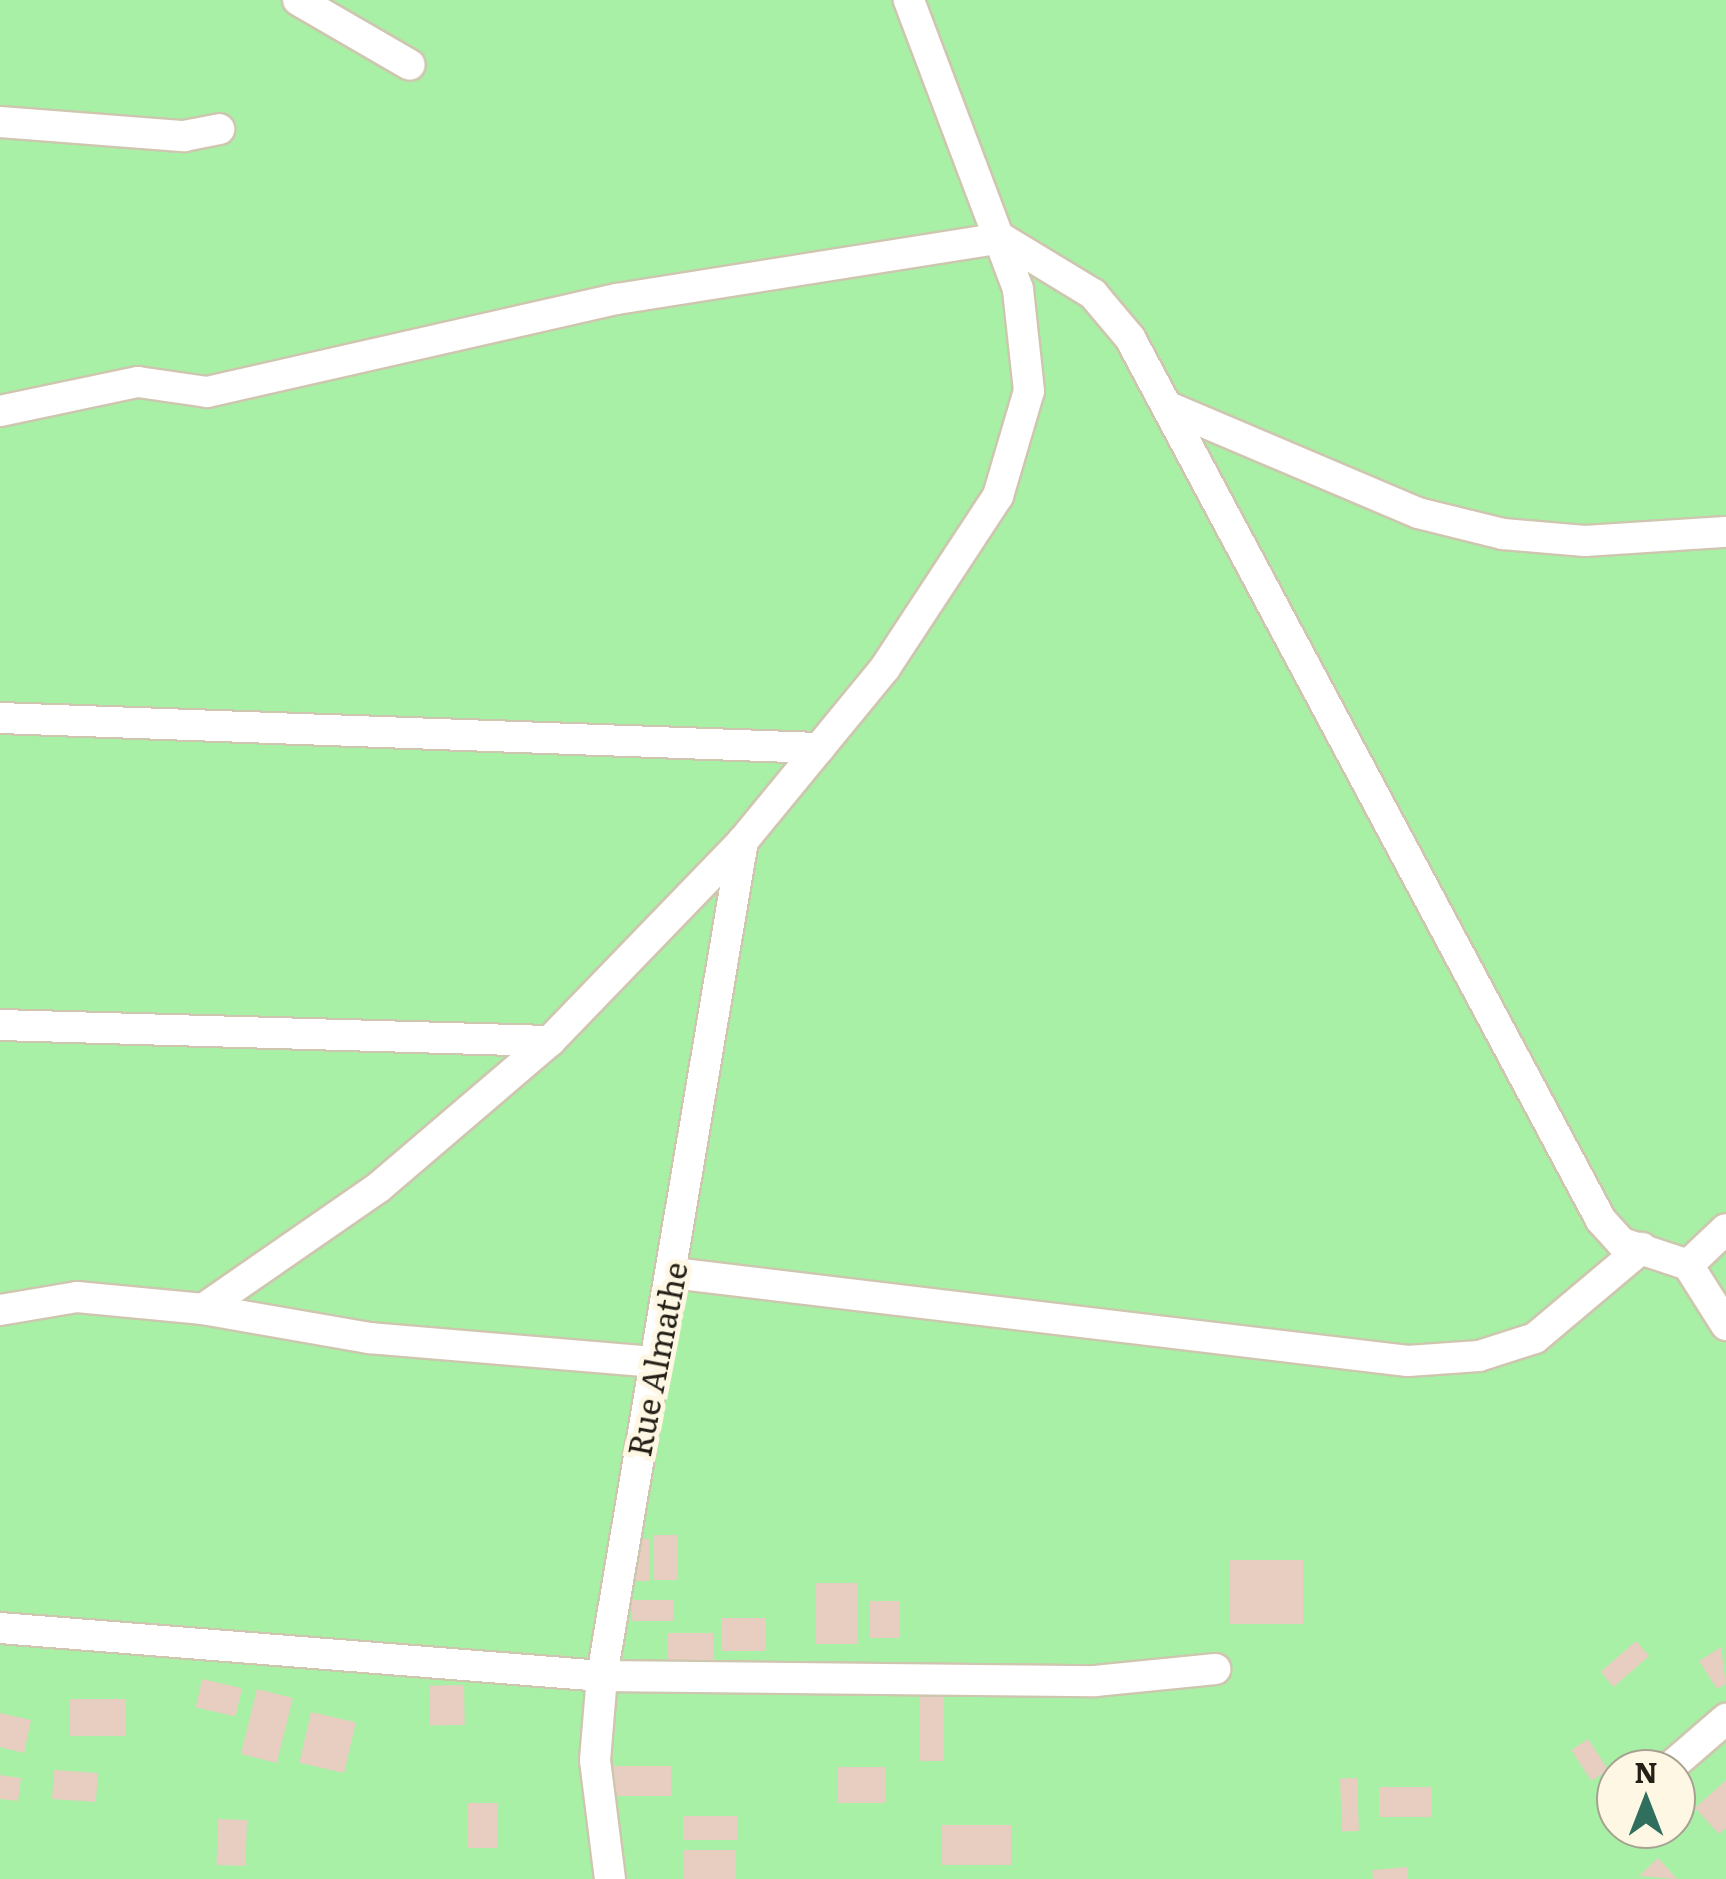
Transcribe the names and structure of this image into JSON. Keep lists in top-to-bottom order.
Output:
{
  "streets": {
    "street": ["Rue Almathe"]
  },
  "north": "top"
}
